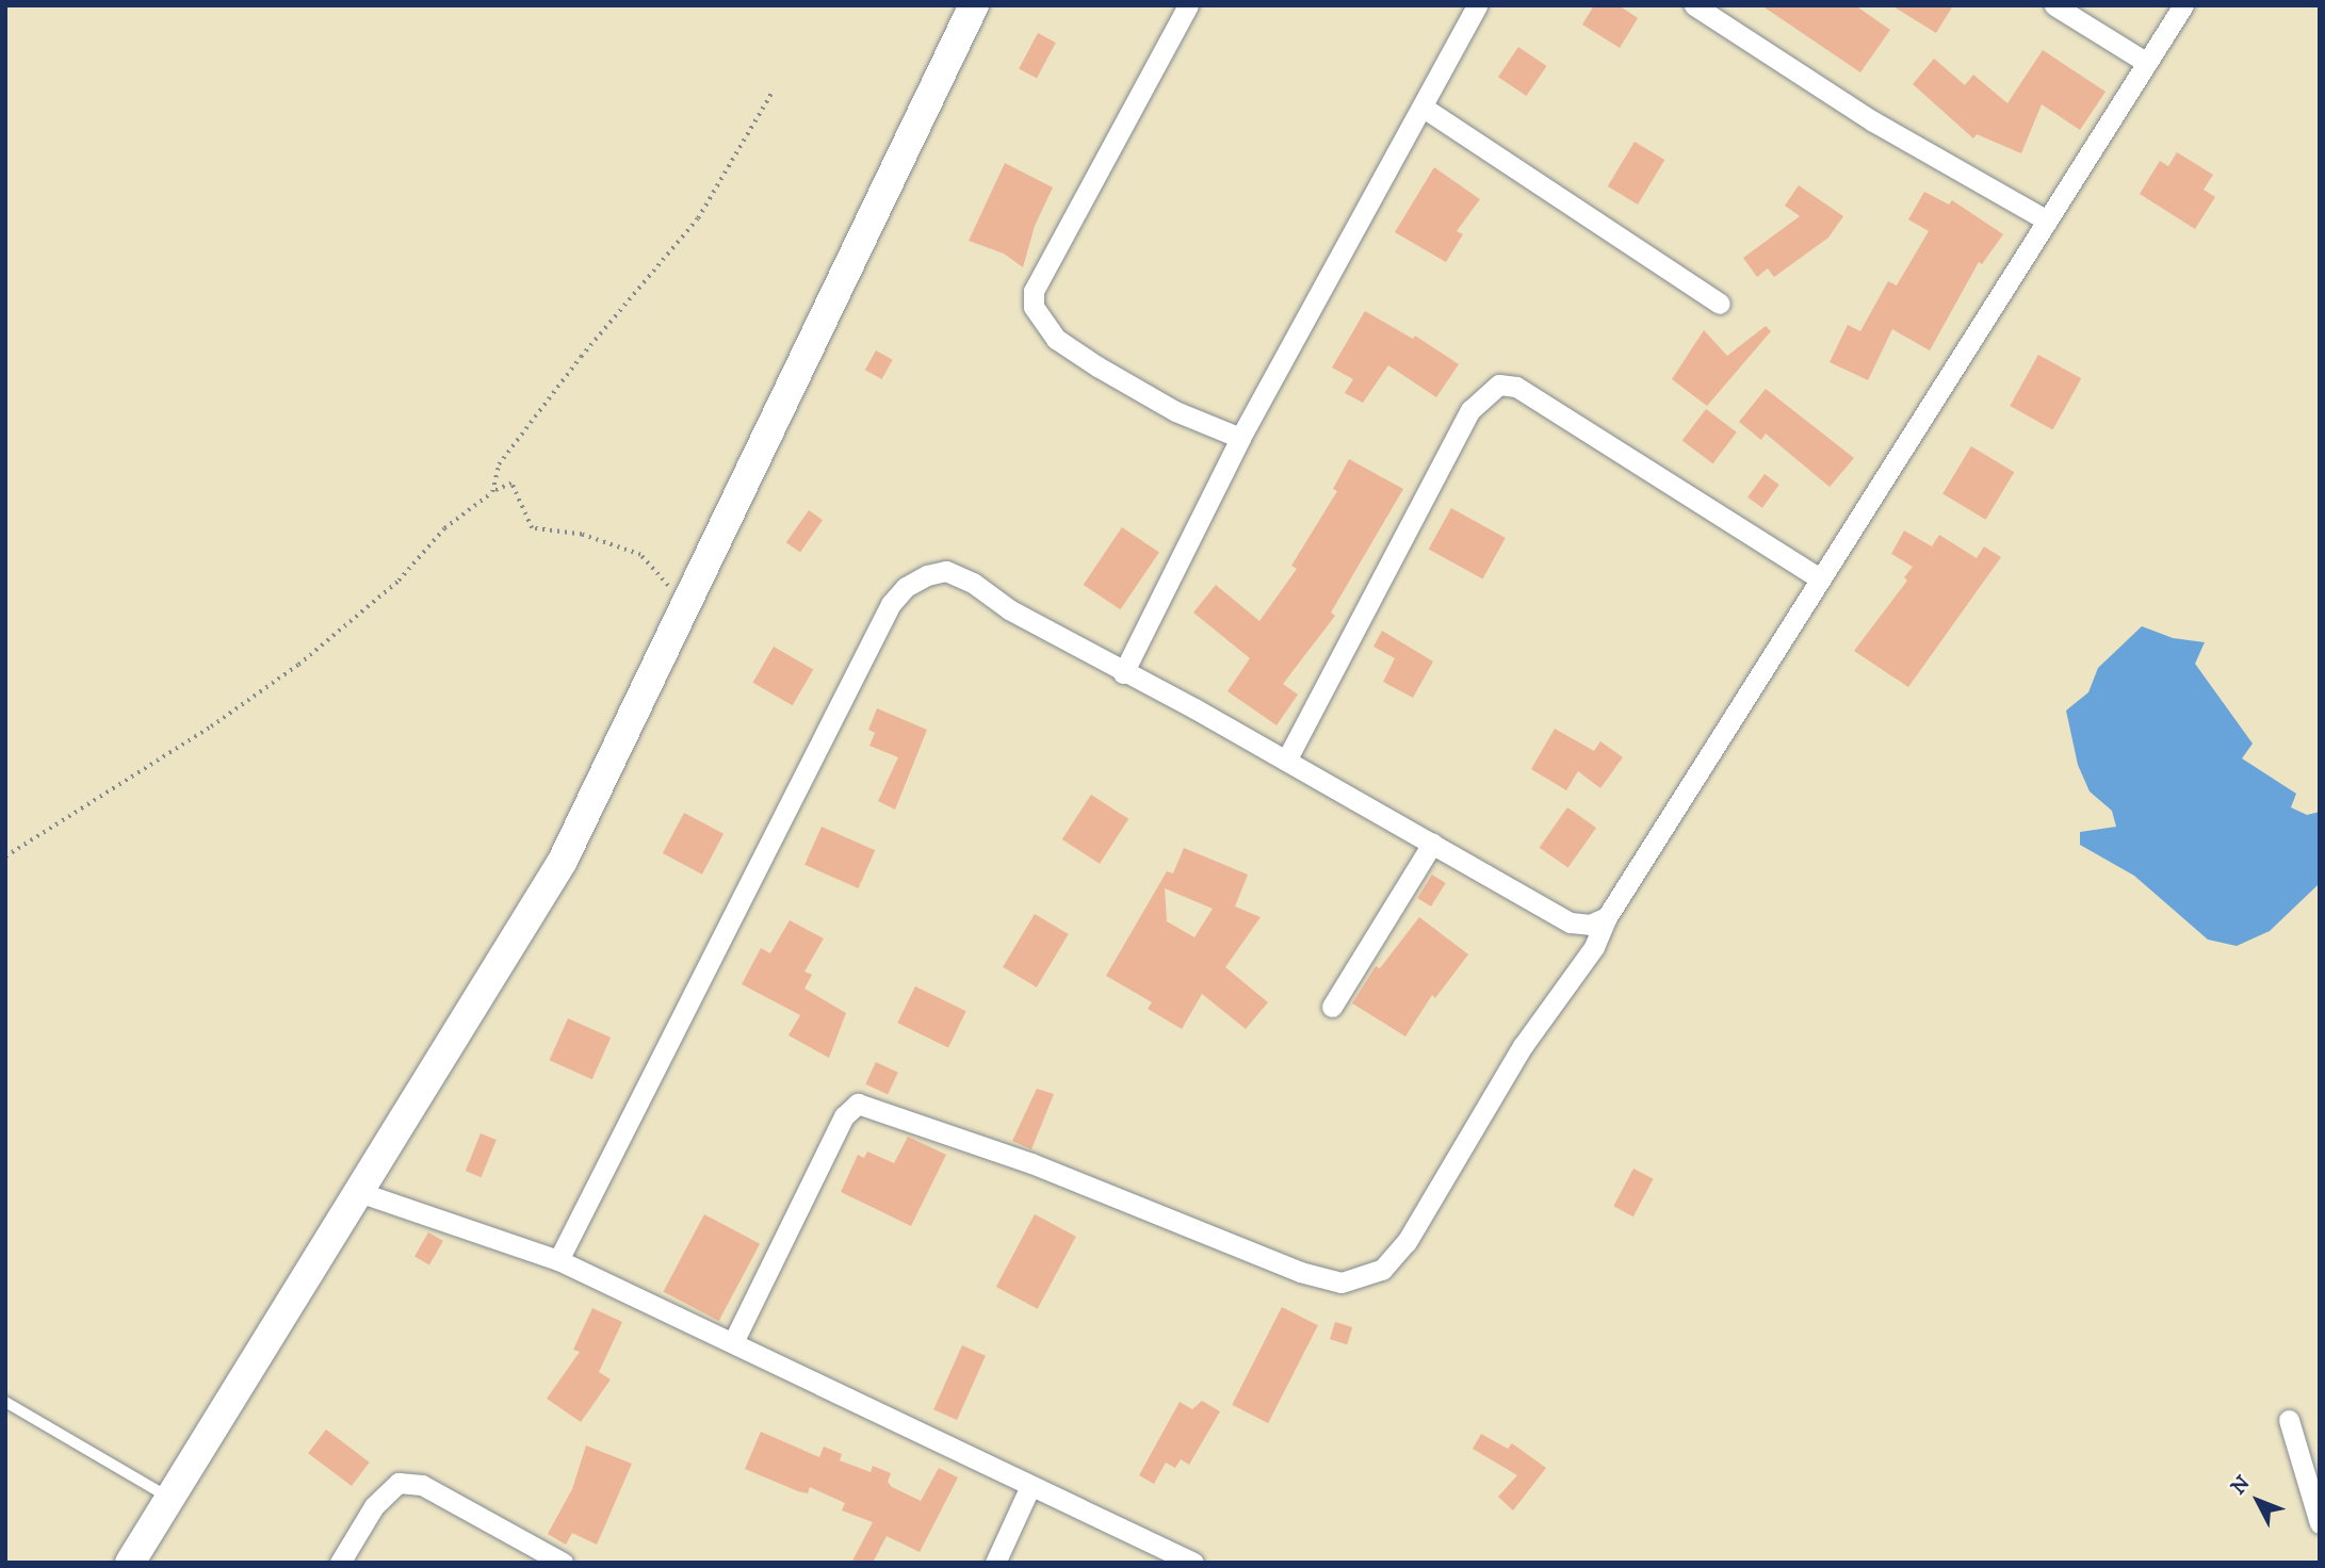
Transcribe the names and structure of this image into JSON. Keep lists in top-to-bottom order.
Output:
{
  "north": "top left"
}
